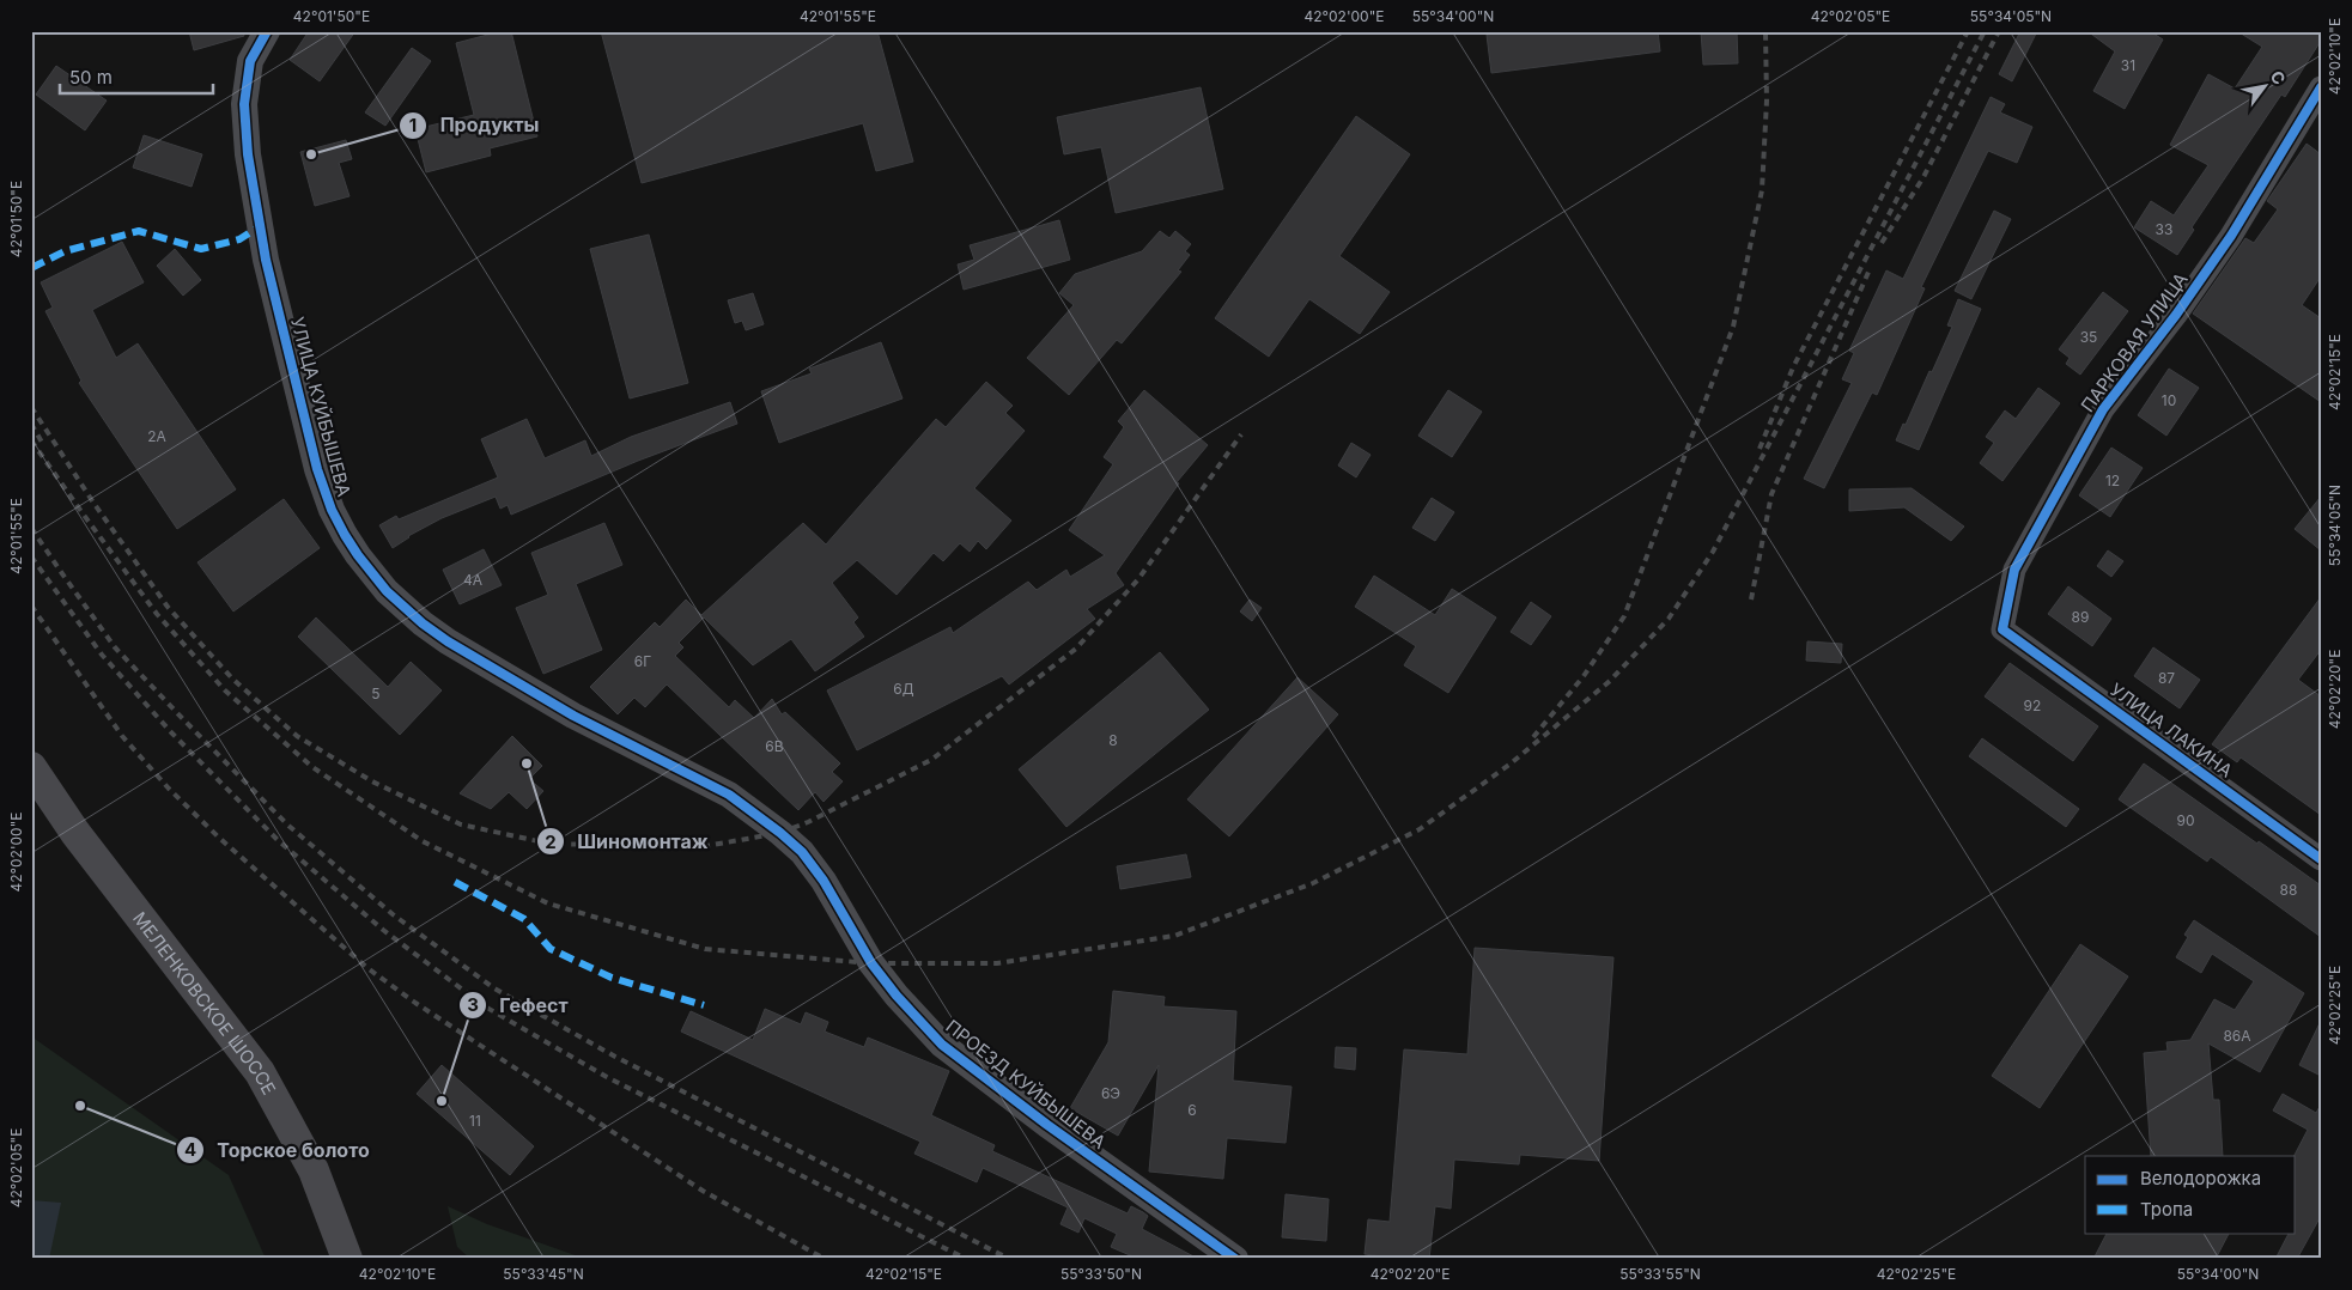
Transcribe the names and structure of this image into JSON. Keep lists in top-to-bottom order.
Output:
{
  "streets": {
    "main road": ["МЕЛЕНКОВСКОЕ ШОССЕ"],
    "street": [
      "ПАРКОВАЯ УЛИЦА",
      "УЛИЦА КУЙБЫШЕВА",
      "УЛИЦА ЛАКИНА",
      "ПРОЕЗД КУЙБЫШЕВА"
    ]
  },
  "crossings": [
    ["ПАРКОВАЯ УЛИЦА", "УЛИЦА ЛАКИНА"],
    ["УЛИЦА КУЙБЫШЕВА", "ПРОЕЗД КУЙБЫШЕВА"]
  ],
  "places": [
    "Продукты",
    "Шиномонтаж",
    "Гефест",
    "Торское болото"
  ],
  "house_numbers": [
    "31",
    "33",
    "35",
    "10",
    "2А",
    "12",
    "4А",
    "89",
    "6Г",
    "87",
    "6Д",
    "5",
    "92",
    "8",
    "6В",
    "90",
    "88",
    "86А",
    "6Э",
    "6",
    "11"
  ],
  "legend": ["Велодорожка", "Тропа"],
  "scale_bar": "50 m",
  "north": "top right",
  "coordinates": [
    "42°01'50\"E",
    "42°01'55\"E",
    "42°02'00\"E",
    "55°34'00\"N",
    "42°02'05\"E",
    "55°34'05\"N",
    "42°02'10\"E",
    "42°02'15\"E",
    "42°02'20\"E",
    "42°02'25\"E",
    "55°33'45\"N",
    "55°33'50\"N",
    "55°33'55\"N"
  ]
}
